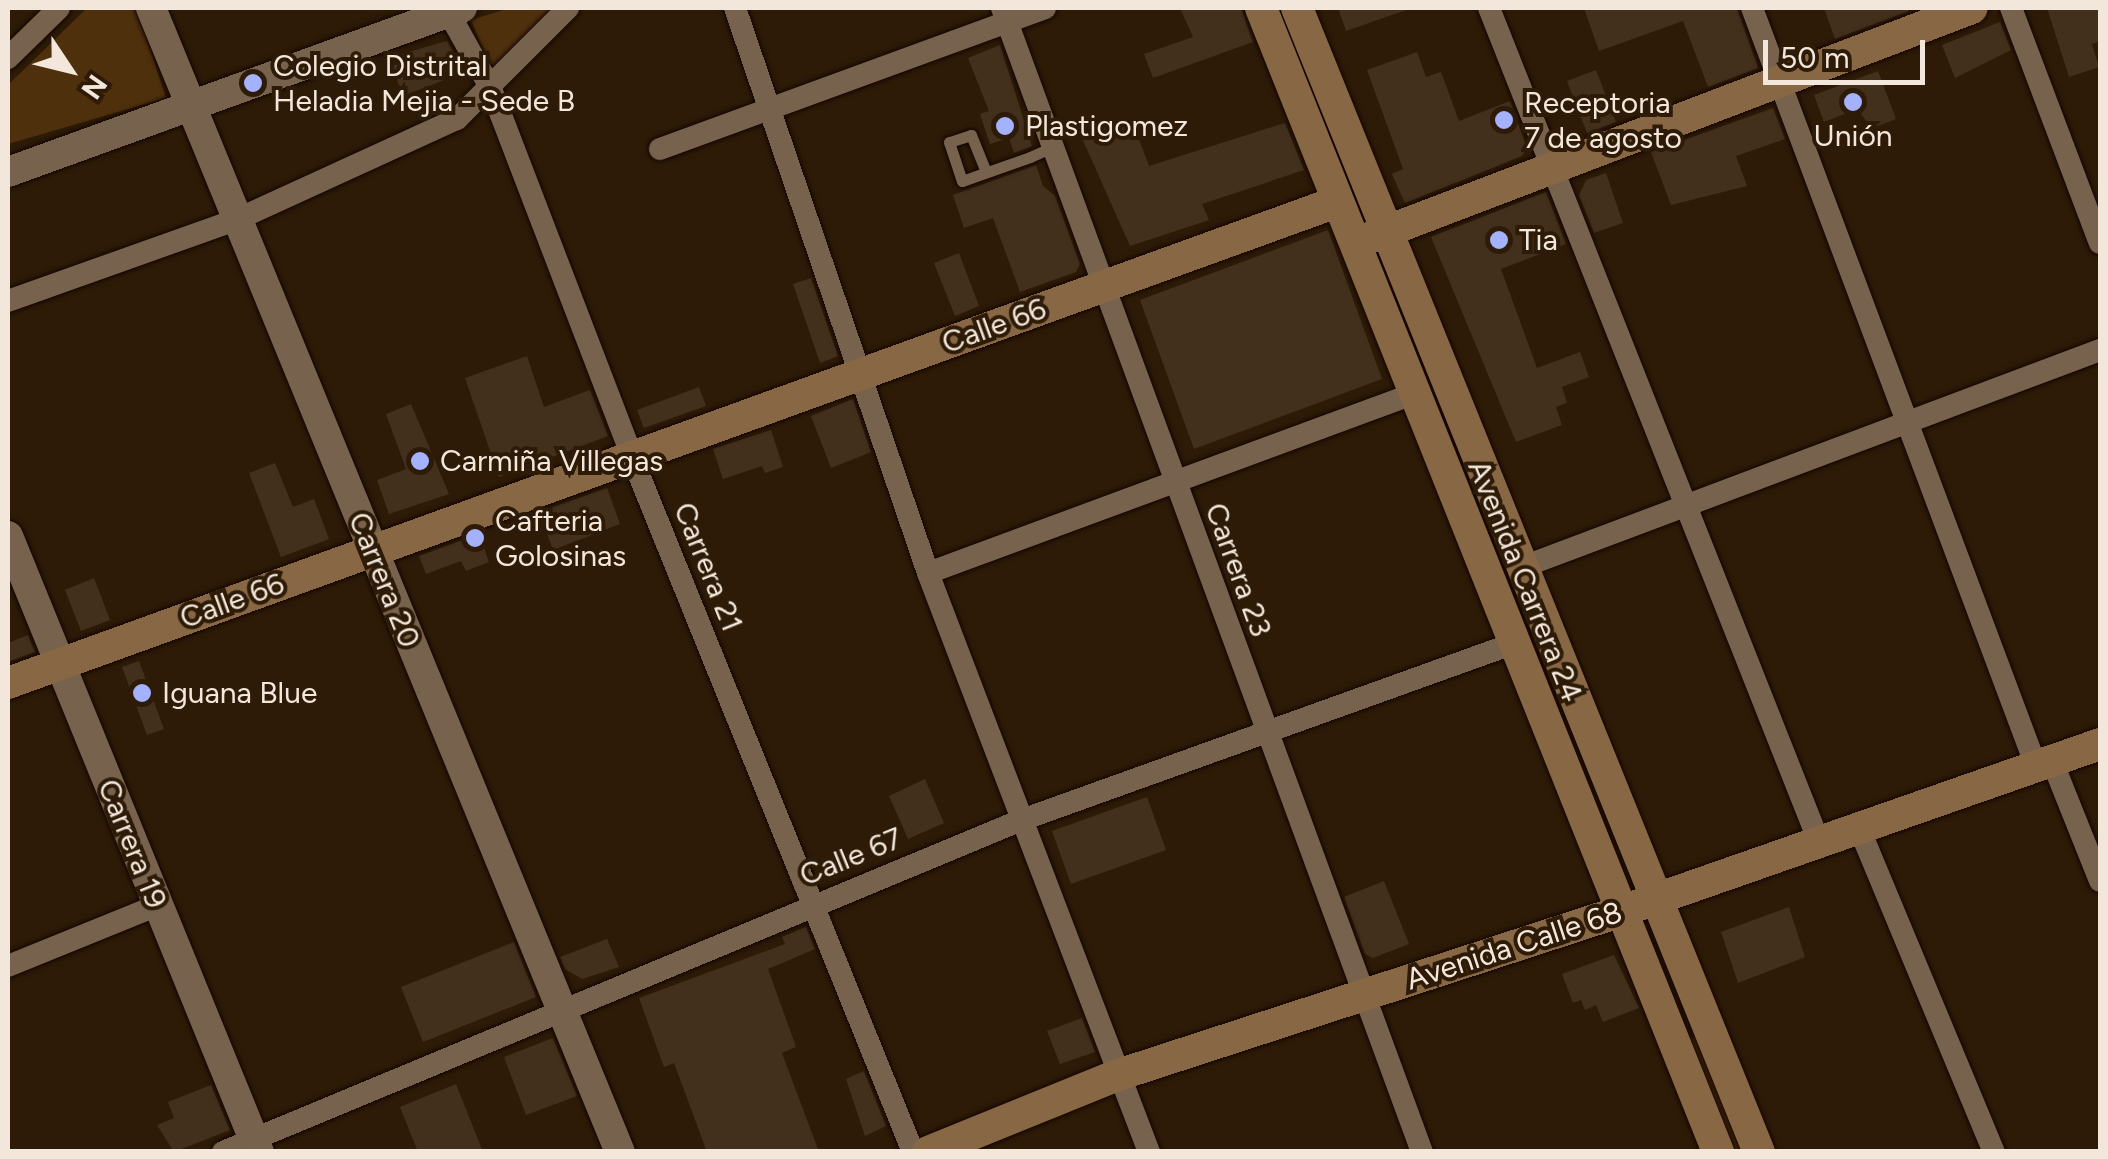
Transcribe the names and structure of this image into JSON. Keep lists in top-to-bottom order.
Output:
{
  "streets": {
    "main road": ["Calle 66", "Avenida Carrera 24", "Avenida Calle 68"],
    "street": [
      "Carrera 21",
      "Carrera 23",
      "Carrera 20",
      "Carrera 19",
      "Calle 67"
    ]
  },
  "crossings": [
    ["Calle 66", "Carrera 21"],
    ["Calle 66", "Carrera 23"],
    ["Calle 66", "Carrera 20"],
    ["Calle 66", "Avenida Carrera 24"],
    ["Calle 66", "Carrera 19"],
    ["Carrera 21", "Calle 67"],
    ["Carrera 23", "Calle 67"],
    ["Carrera 23", "Avenida Calle 68"],
    ["Carrera 20", "Calle 67"],
    ["Avenida Carrera 24", "Calle 67"],
    ["Avenida Carrera 24", "Avenida Calle 68"],
    ["Carrera 19", "Calle 67"]
  ],
  "places": [
    "Colegio Distrital Heladia Mejia - Sede B",
    "Unión",
    "Receptoria 7 de agosto",
    "Plastigomez",
    "Tia",
    "Carmiña Villegas",
    "Cafteria Golosinas",
    "Iguana Blue"
  ],
  "scale_bar": "50 m",
  "north": "bottom right"
}
